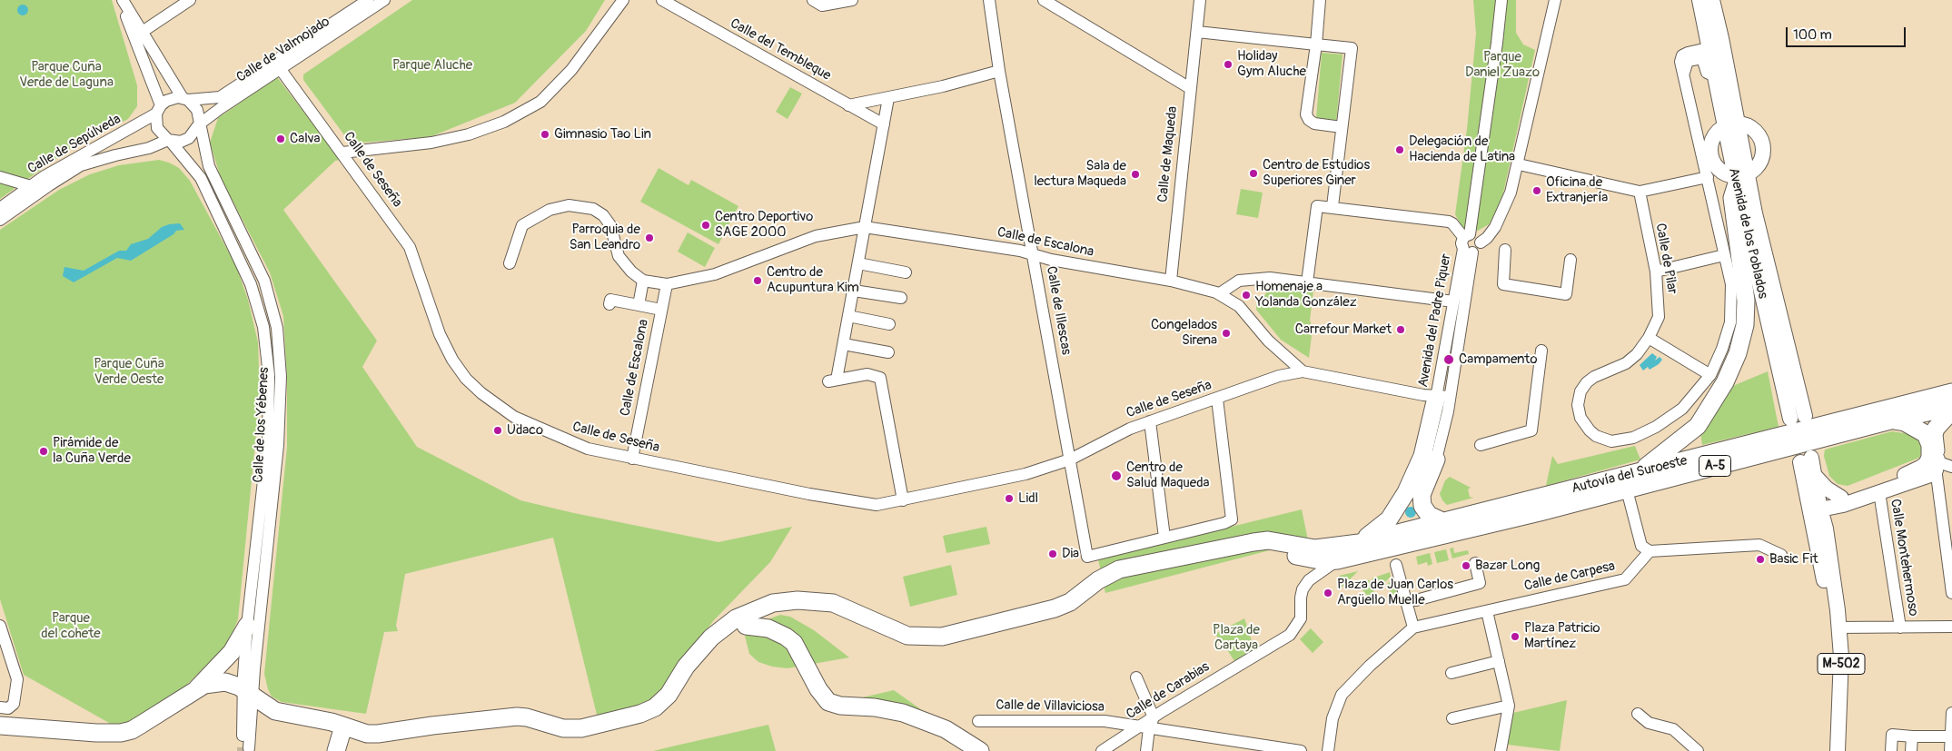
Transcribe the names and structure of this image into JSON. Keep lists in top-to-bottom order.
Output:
{
  "streets": {
    "highway": ["A-5", "Autovía del Suroeste"],
    "main road": ["Avenida de los Poblados", "M-502"],
    "street": [
      "Calle de Valmojado",
      "Calle del Tembleque",
      "Calle de Sepúlveda",
      "Calle de Maqueda",
      "Calle de Seseña",
      "Calle de Escalona",
      "Calle de Pilar",
      "Calle de Illescas",
      "Avenida del Padre Piquer",
      "Calle de los Yébenes",
      "Calle Montehermoso",
      "Calle de Carpesa",
      "Calle de Carabias",
      "Calle de Villaviciosa"
    ]
  },
  "crossings": [
    ["Calle de Valmojado", "Calle de Sepúlveda"],
    ["Calle de Valmojado", "Calle de Seseña"],
    ["Calle de Valmojado", "Calle de los Yébenes"],
    ["Calle de Sepúlveda", "Calle de los Yébenes"],
    ["Calle de Maqueda", "Calle de Escalona"],
    ["Calle de Seseña", "Calle de Escalona"],
    ["Calle de Seseña", "Calle de Illescas"],
    ["Calle de Seseña", "Avenida del Padre Piquer"],
    ["Avenida de los Poblados", "Calle de Pilar"],
    ["Calle de Escalona", "Calle de Illescas"],
    ["Autovía del Suroeste", "Calle de Carabias"],
    ["Calle de Carabias", "Calle de Villaviciosa"]
  ],
  "parks": [
    "Parque Daniel Zuazo",
    "Parque Aluche",
    "Parque Cuña Verde de Laguna",
    "Parque Cuña Verde Oeste",
    "Parque del cohete",
    "Plaza de Cartaya"
  ],
  "places": [
    "Holiday Gym Aluche",
    "Gimnasio Tao Lin",
    "Calva",
    "Delegación de Hacienda de Latina",
    "Centro de Estudios Superiores Giner",
    "Sala de lectura Maqueda",
    "Oficina de Extranjería",
    "Centro Deportivo SAGE 2000",
    "Parroquia de San Leandro",
    "Centro de Acupuntura Kim",
    "Homenaje a Yolanda González",
    "Carrefour Market",
    "Congelados Sirena",
    "Campamento",
    "Udaco",
    "Pirámide de la Cuña Verde",
    "Centro de Salud Maqueda",
    "Lidl",
    "Dia",
    "Basic Fit",
    "Bazar Long",
    "Plaza de Juan Carlos Argüello Muelle",
    "Plaza Patricio Martínez"
  ],
  "scale_bar": "100 m"
}
